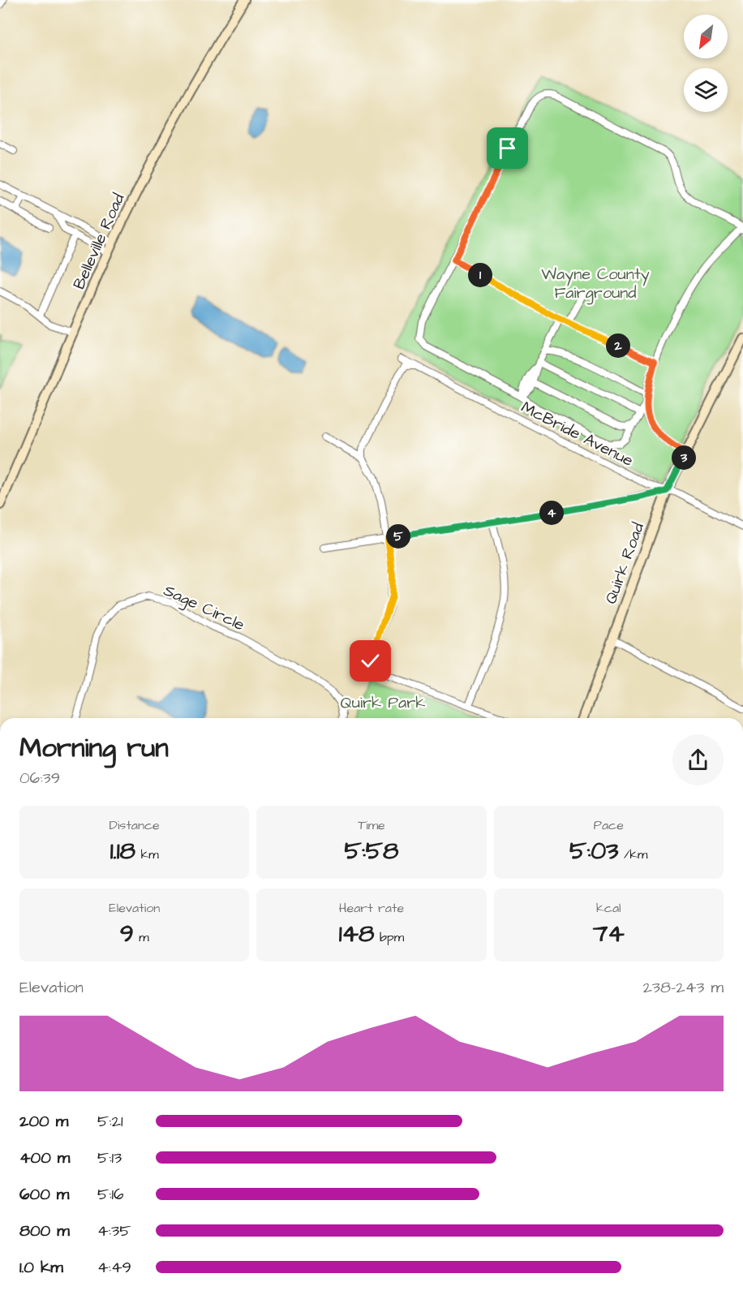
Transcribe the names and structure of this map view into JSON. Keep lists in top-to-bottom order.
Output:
{
  "streets": {
    "main road": ["Belleville Road", "Quirk Road"],
    "street": ["McBride Avenue", "Sage Circle"]
  },
  "crossings": [
    ["McBride Avenue", "Quirk Road"]
  ],
  "parks": ["Wayne County Fairground", "Quirk Park"],
  "north": "bottom left",
  "page": {
    "pins": [
      "1",
      "2",
      "3",
      "4",
      "5"
    ],
    "heading": ["Morning run", "06:39"],
    "stats": [
      ["Distance", "1.18 km"],
      ["Time", "5:58"],
      ["Pace", "5:03 /km"],
      ["Elevation", "9 m"],
      ["Heart rate", "148 bpm"],
      ["kcal", "74"]
    ],
    "chart": ["Elevation", "238–243 m"],
    "list": [
      {
        "name": "200 m",
        "note": "5:21"
      },
      {
        "name": "400 m",
        "note": "5:13"
      },
      {
        "name": "600 m",
        "note": "5:16"
      },
      {
        "name": "800 m",
        "note": "4:35"
      },
      {
        "name": "1.0 km",
        "note": "4:49"
      }
    ]
  }
}
